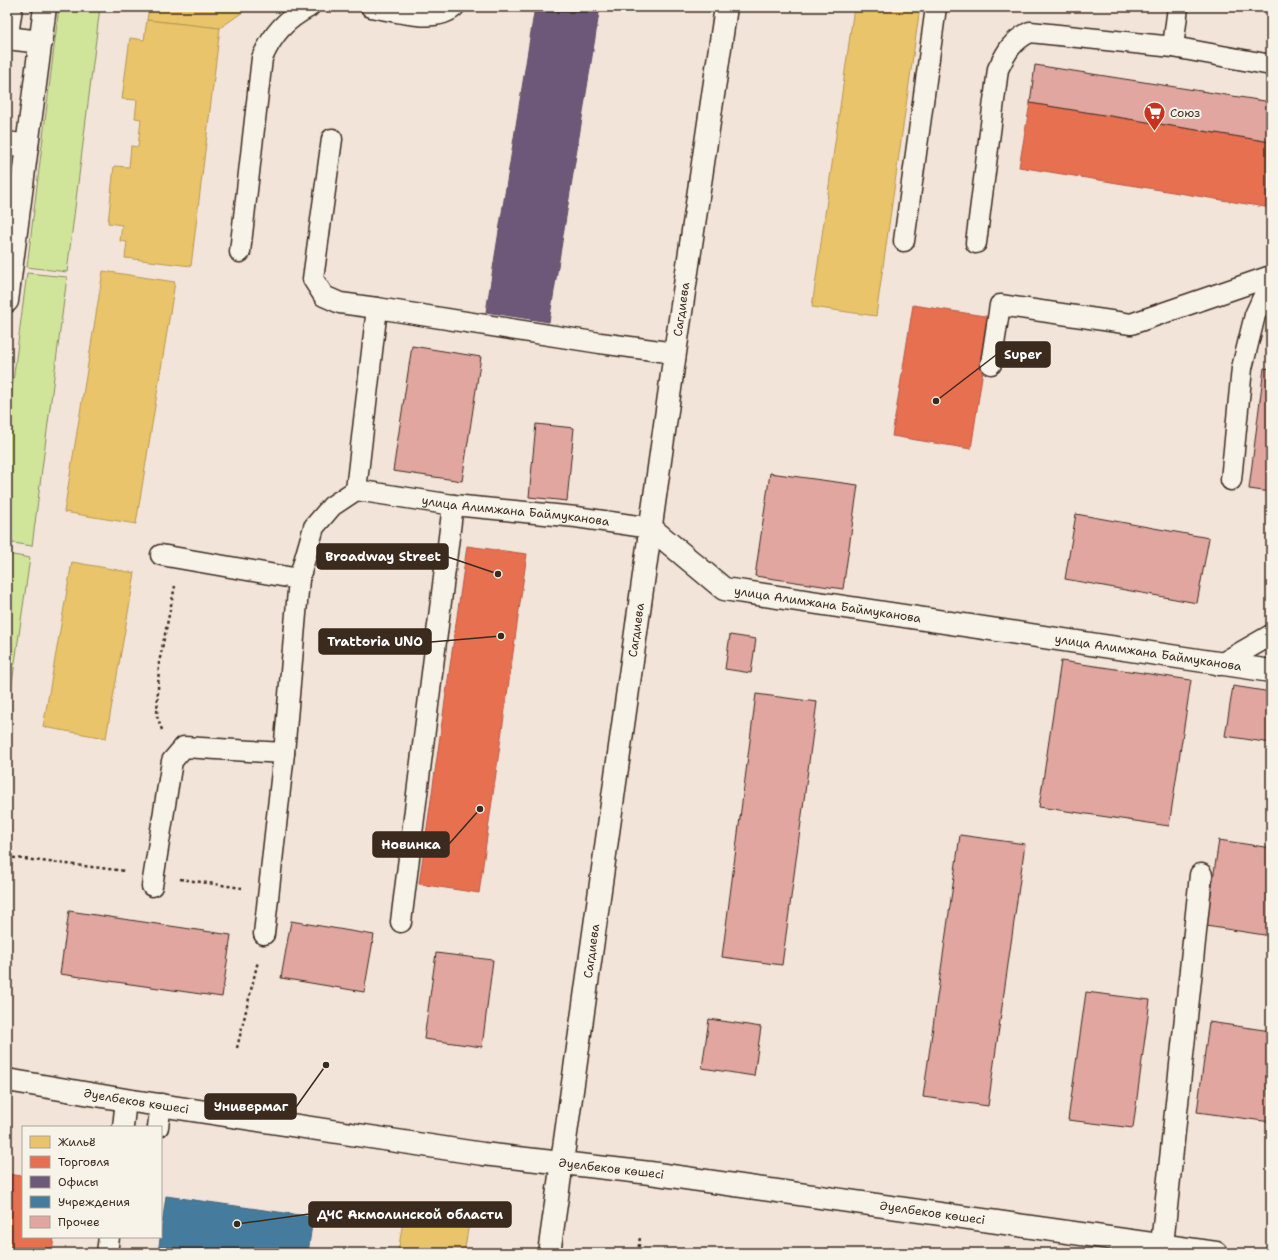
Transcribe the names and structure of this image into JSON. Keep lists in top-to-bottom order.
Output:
{
  "streets": {
    "street": ["Сагдиева", "улица Алимжана Баймуканова", "Әуелбеков көшесі"]
  },
  "crossings": [
    ["Сагдиева", "улица Алимжана Баймуканова"],
    ["Сагдиева", "Әуелбеков көшесі"]
  ],
  "places": {
    "supermarket": ["Союз"],
    "other": [
      "Super",
      "Broadway Street",
      "Trattoria UNO",
      "Новинка",
      "Универмаг",
      "ДЧС Акмолинской области"
    ]
  },
  "legend": [
    "Жильё",
    "Торговля",
    "Офисы",
    "Учреждения",
    "Прочее"
  ]
}
